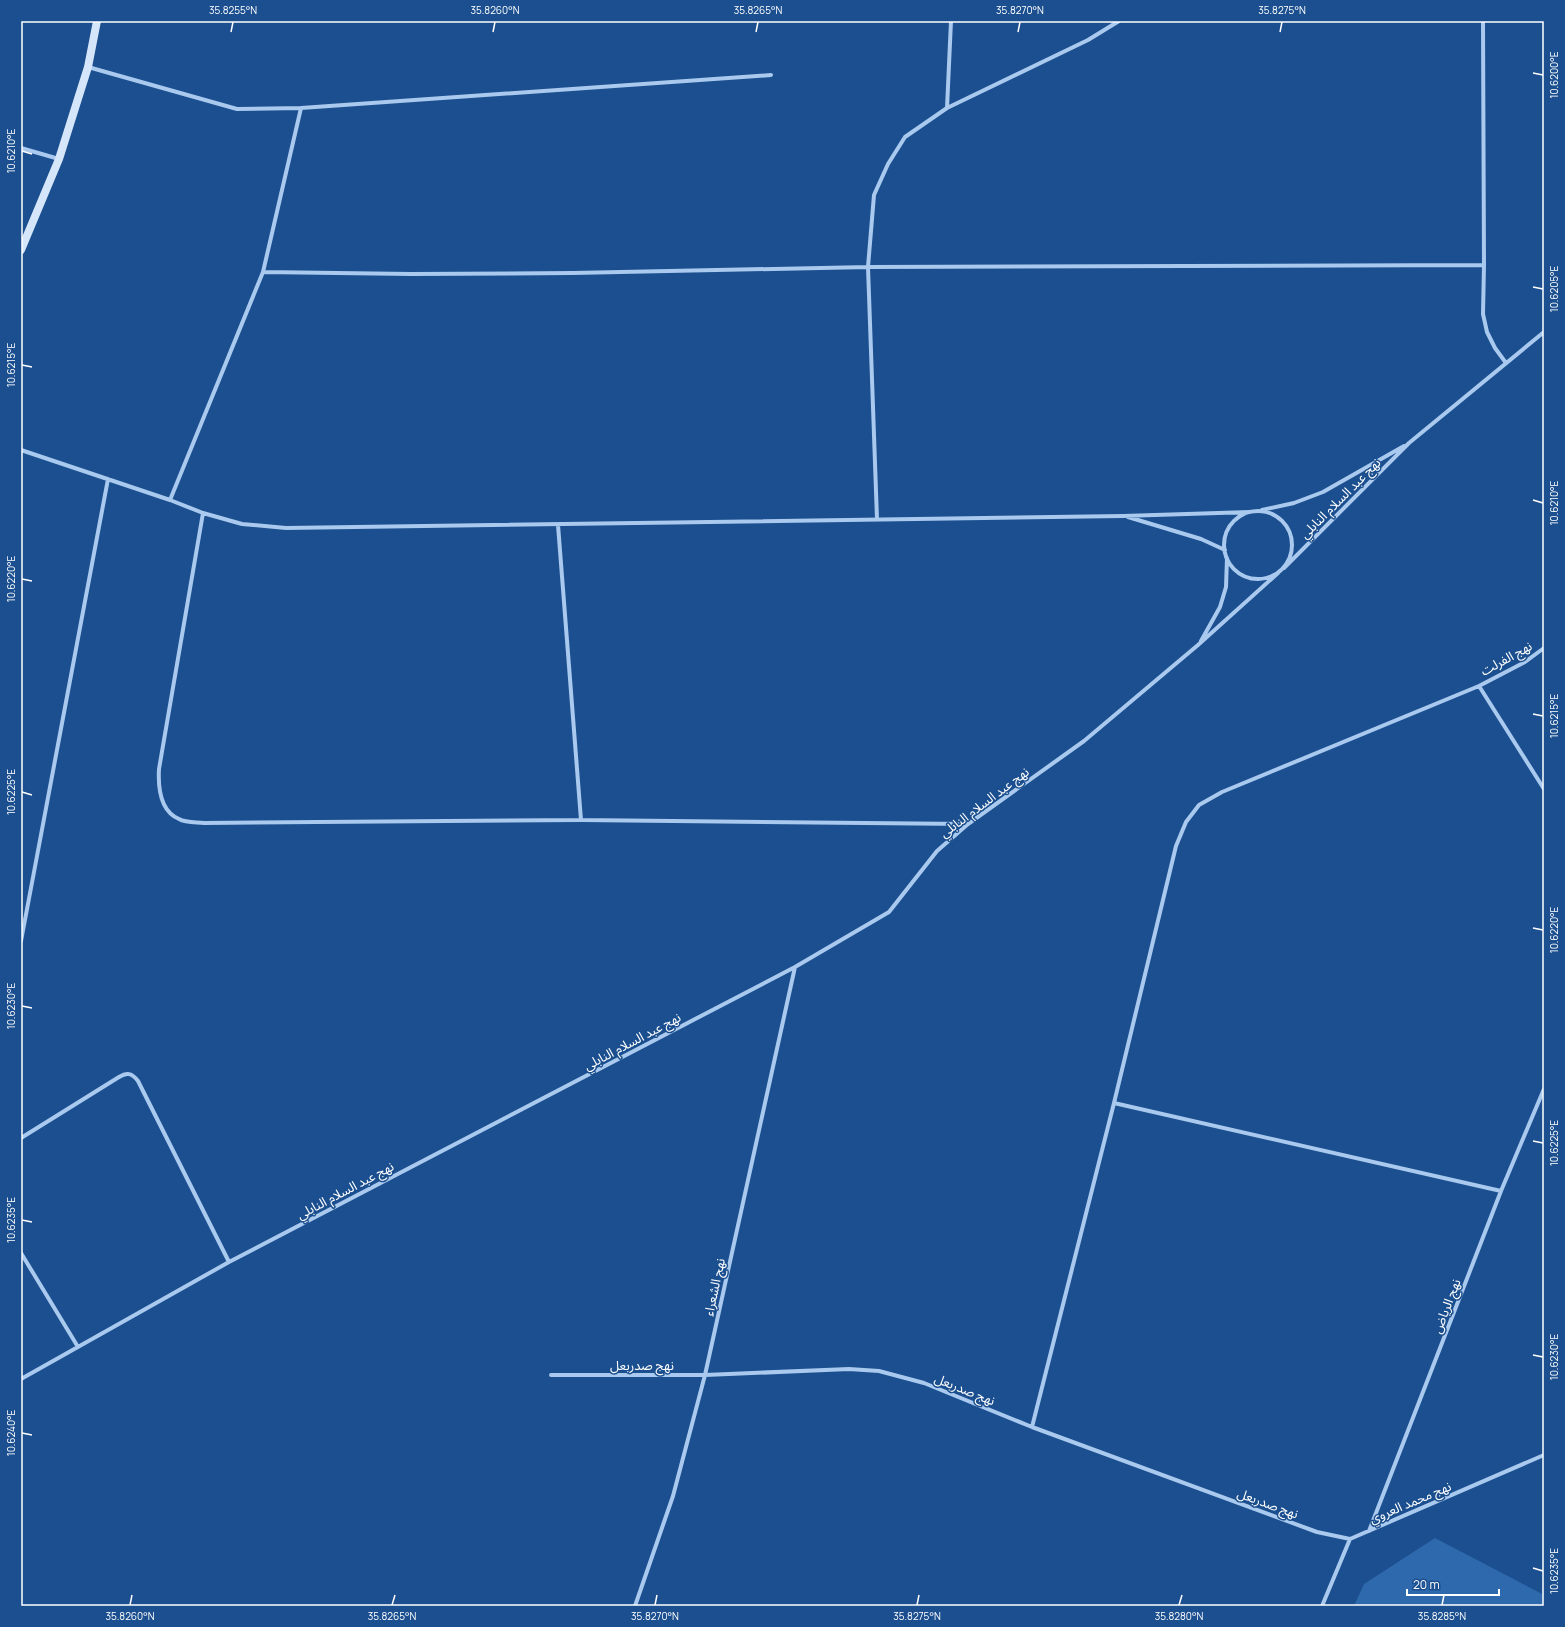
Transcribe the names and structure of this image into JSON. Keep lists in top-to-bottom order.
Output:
{
  "streets": {
    "street": [
      "نهج عبد السلام النابلي",
      "نهج الفرلت",
      "نهج الشعراء",
      "نهج الرياض",
      "نهج صدربعل",
      "نهج محمد العروي"
    ]
  },
  "crossings": [
    ["نهج عبد السلام النابلي", "نهج الشعراء"],
    ["نهج الفرلت", "نهج صدربعل"],
    ["نهج الشعراء", "نهج صدربعل"],
    ["نهج الرياض", "نهج محمد العروي"],
    ["نهج صدربعل", "نهج محمد العروي"]
  ],
  "scale_bar": "20 m",
  "coordinates": [
    "35.8255°N",
    "35.8260°N",
    "35.8265°N",
    "35.8270°N",
    "35.8275°N",
    "10.6200°E",
    "10.6210°E",
    "10.6205°E",
    "10.6215°E",
    "10.6220°E",
    "10.6225°E",
    "10.6230°E",
    "10.6235°E",
    "10.6240°E",
    "35.8280°N",
    "35.8285°N"
  ]
}
